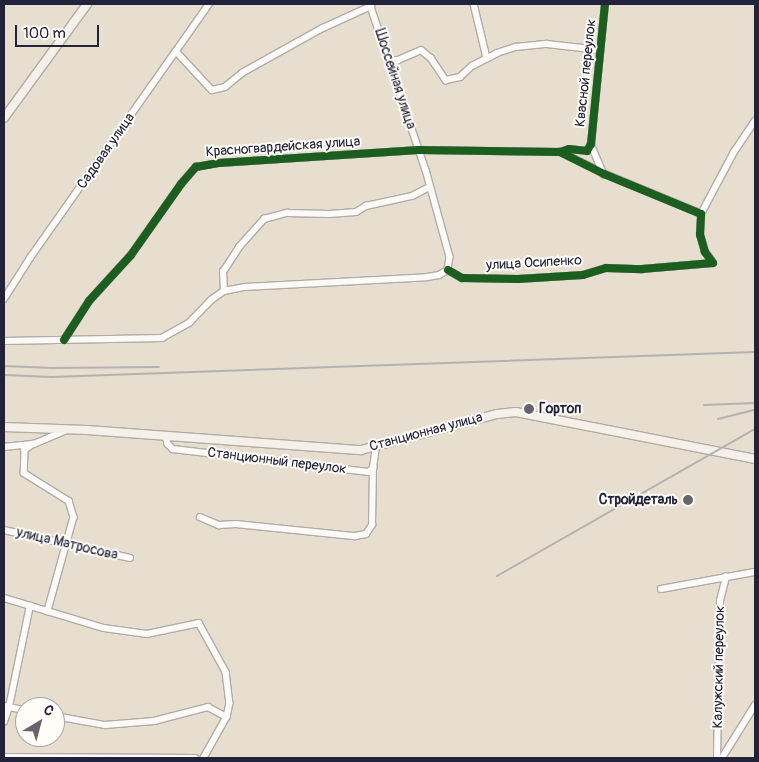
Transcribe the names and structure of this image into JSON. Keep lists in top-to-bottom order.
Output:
{
  "streets": {
    "main road": ["Станционная улица"],
    "street": [
      "Квасной переулок",
      "Шоссейная улица",
      "Красногвардейская улица",
      "Садовая улица",
      "улица Осипенко",
      "Станционный переулок",
      "улица Матросова",
      "Калужский переулок"
    ]
  },
  "crossings": [
    ["Квасной переулок", "Красногвардейская улица"],
    ["Шоссейная улица", "Красногвардейская улица"],
    ["Шоссейная улица", "улица Осипенко"],
    ["Красногвардейская улица", "улица Осипенко"],
    ["Станционная улица", "Станционный переулок"]
  ],
  "places": ["Гортоп", "Стройдеталь"],
  "scale_bar": "100 m",
  "north": "top right"
}
